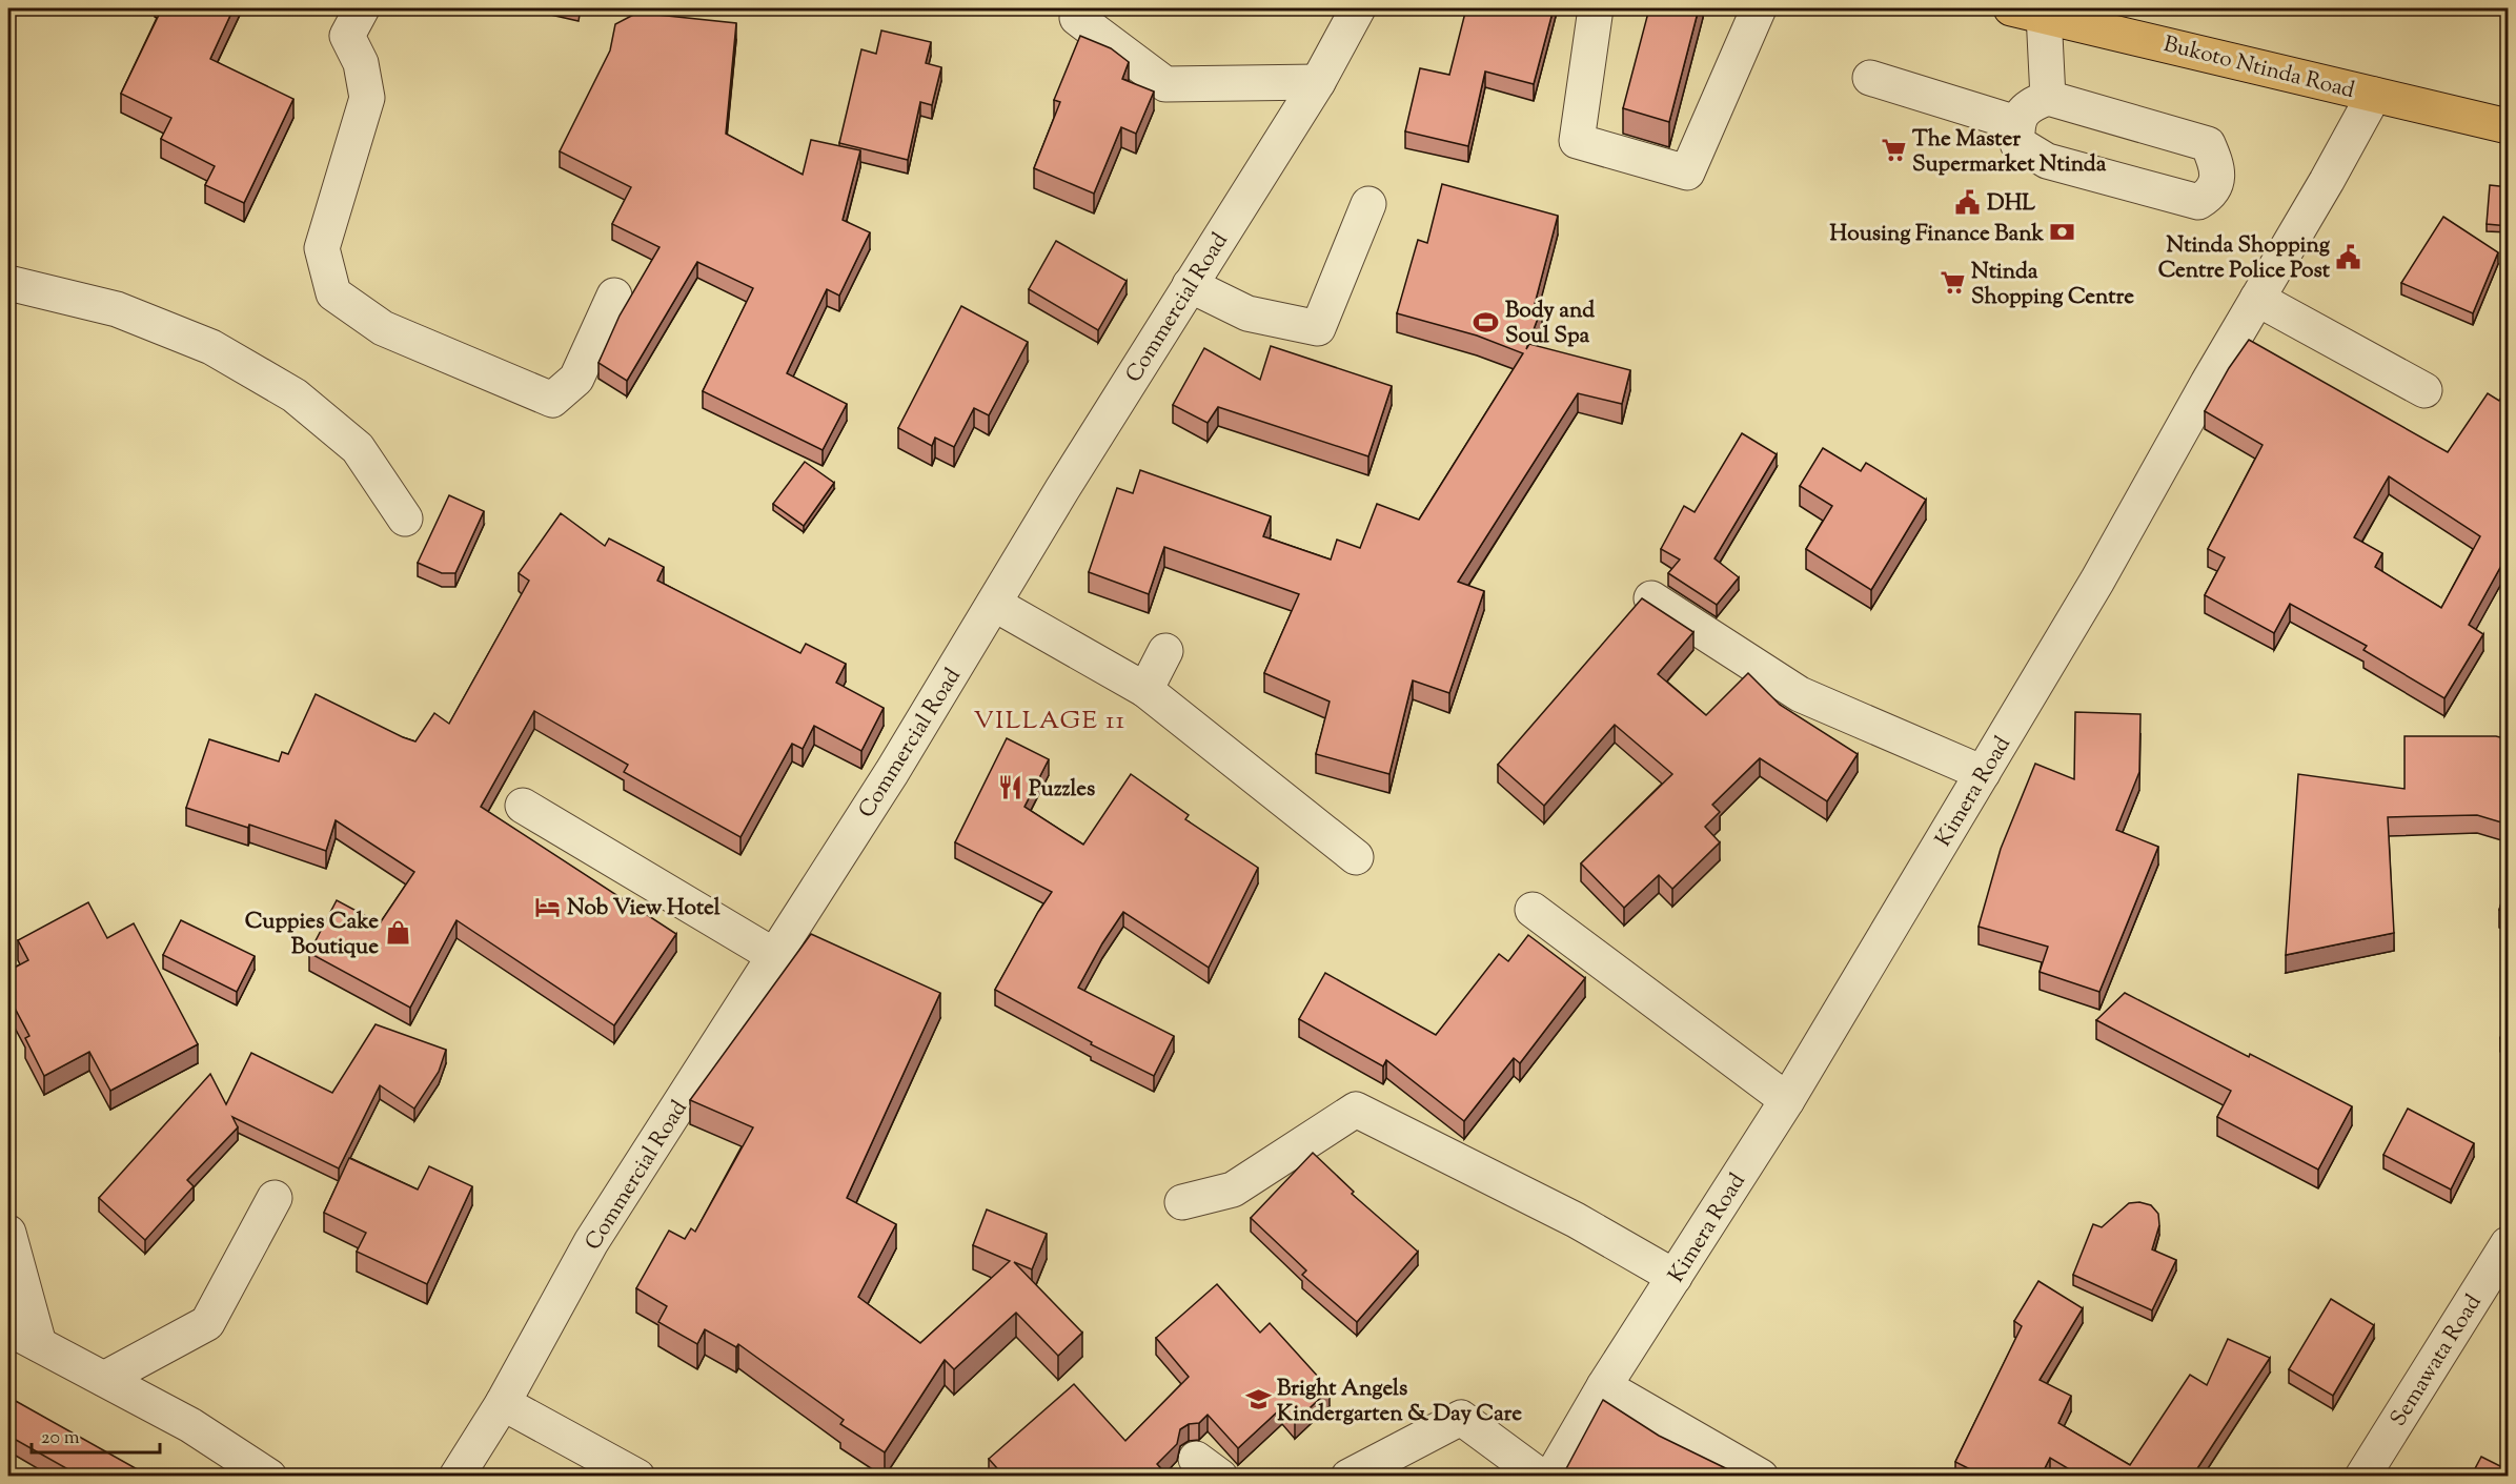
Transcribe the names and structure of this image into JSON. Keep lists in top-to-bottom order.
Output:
{
  "streets": {
    "main road": ["Bukoto Ntinda Road"],
    "street": ["Commercial Road", "Kimera Road", "Semawata Road"]
  },
  "crossings": [
    ["Bukoto Ntinda Road", "Kimera Road"]
  ],
  "districts": ["VILLAGE 11"],
  "places": {
    "supermarket": ["The Master Supermarket Ntinda", "Ntinda Shopping Centre"],
    "public building": ["DHL", "Ntinda Shopping Centre Police Post"],
    "bank": ["Housing Finance Bank"],
    "sports": ["Body and Soul Spa"],
    "restaurant": ["Puzzles"],
    "hotel": ["Nob View Hotel"],
    "shop": ["Cuppies Cake Boutique"],
    "school or university": ["Bright Angels Kindergarten & Day Care"]
  },
  "scale_bar": "20 m"
}
